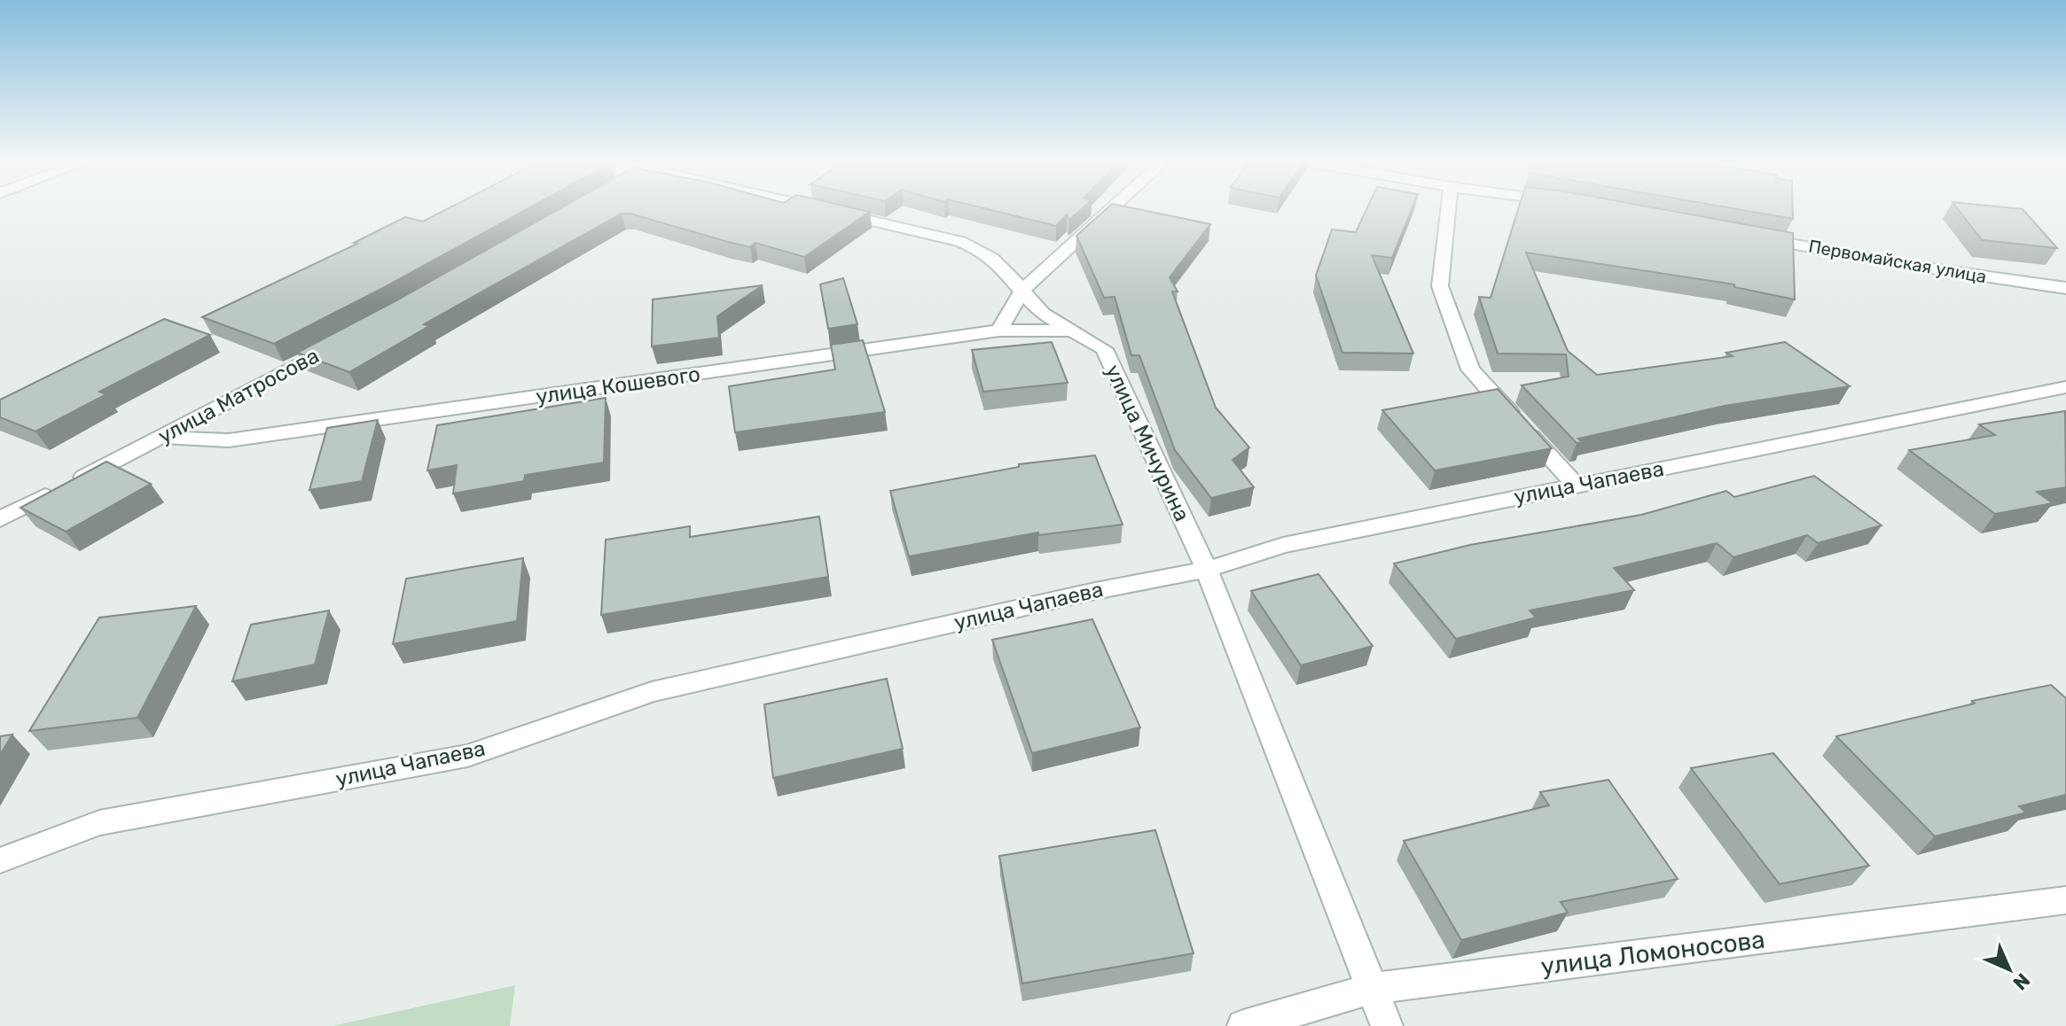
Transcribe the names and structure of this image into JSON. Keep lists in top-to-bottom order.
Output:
{
  "streets": {
    "street": [
      "Первомайская улица",
      "улица Кошевого",
      "улица Матросова",
      "улица Мичурина",
      "улица Чапаева",
      "улица Ломоносова"
    ]
  },
  "crossings": [
    ["улица Кошевого", "улица Матросова"],
    ["улица Кошевого", "улица Мичурина"],
    ["улица Мичурина", "улица Чапаева"],
    ["улица Мичурина", "улица Ломоносова"]
  ],
  "north": "bottom right"
}
